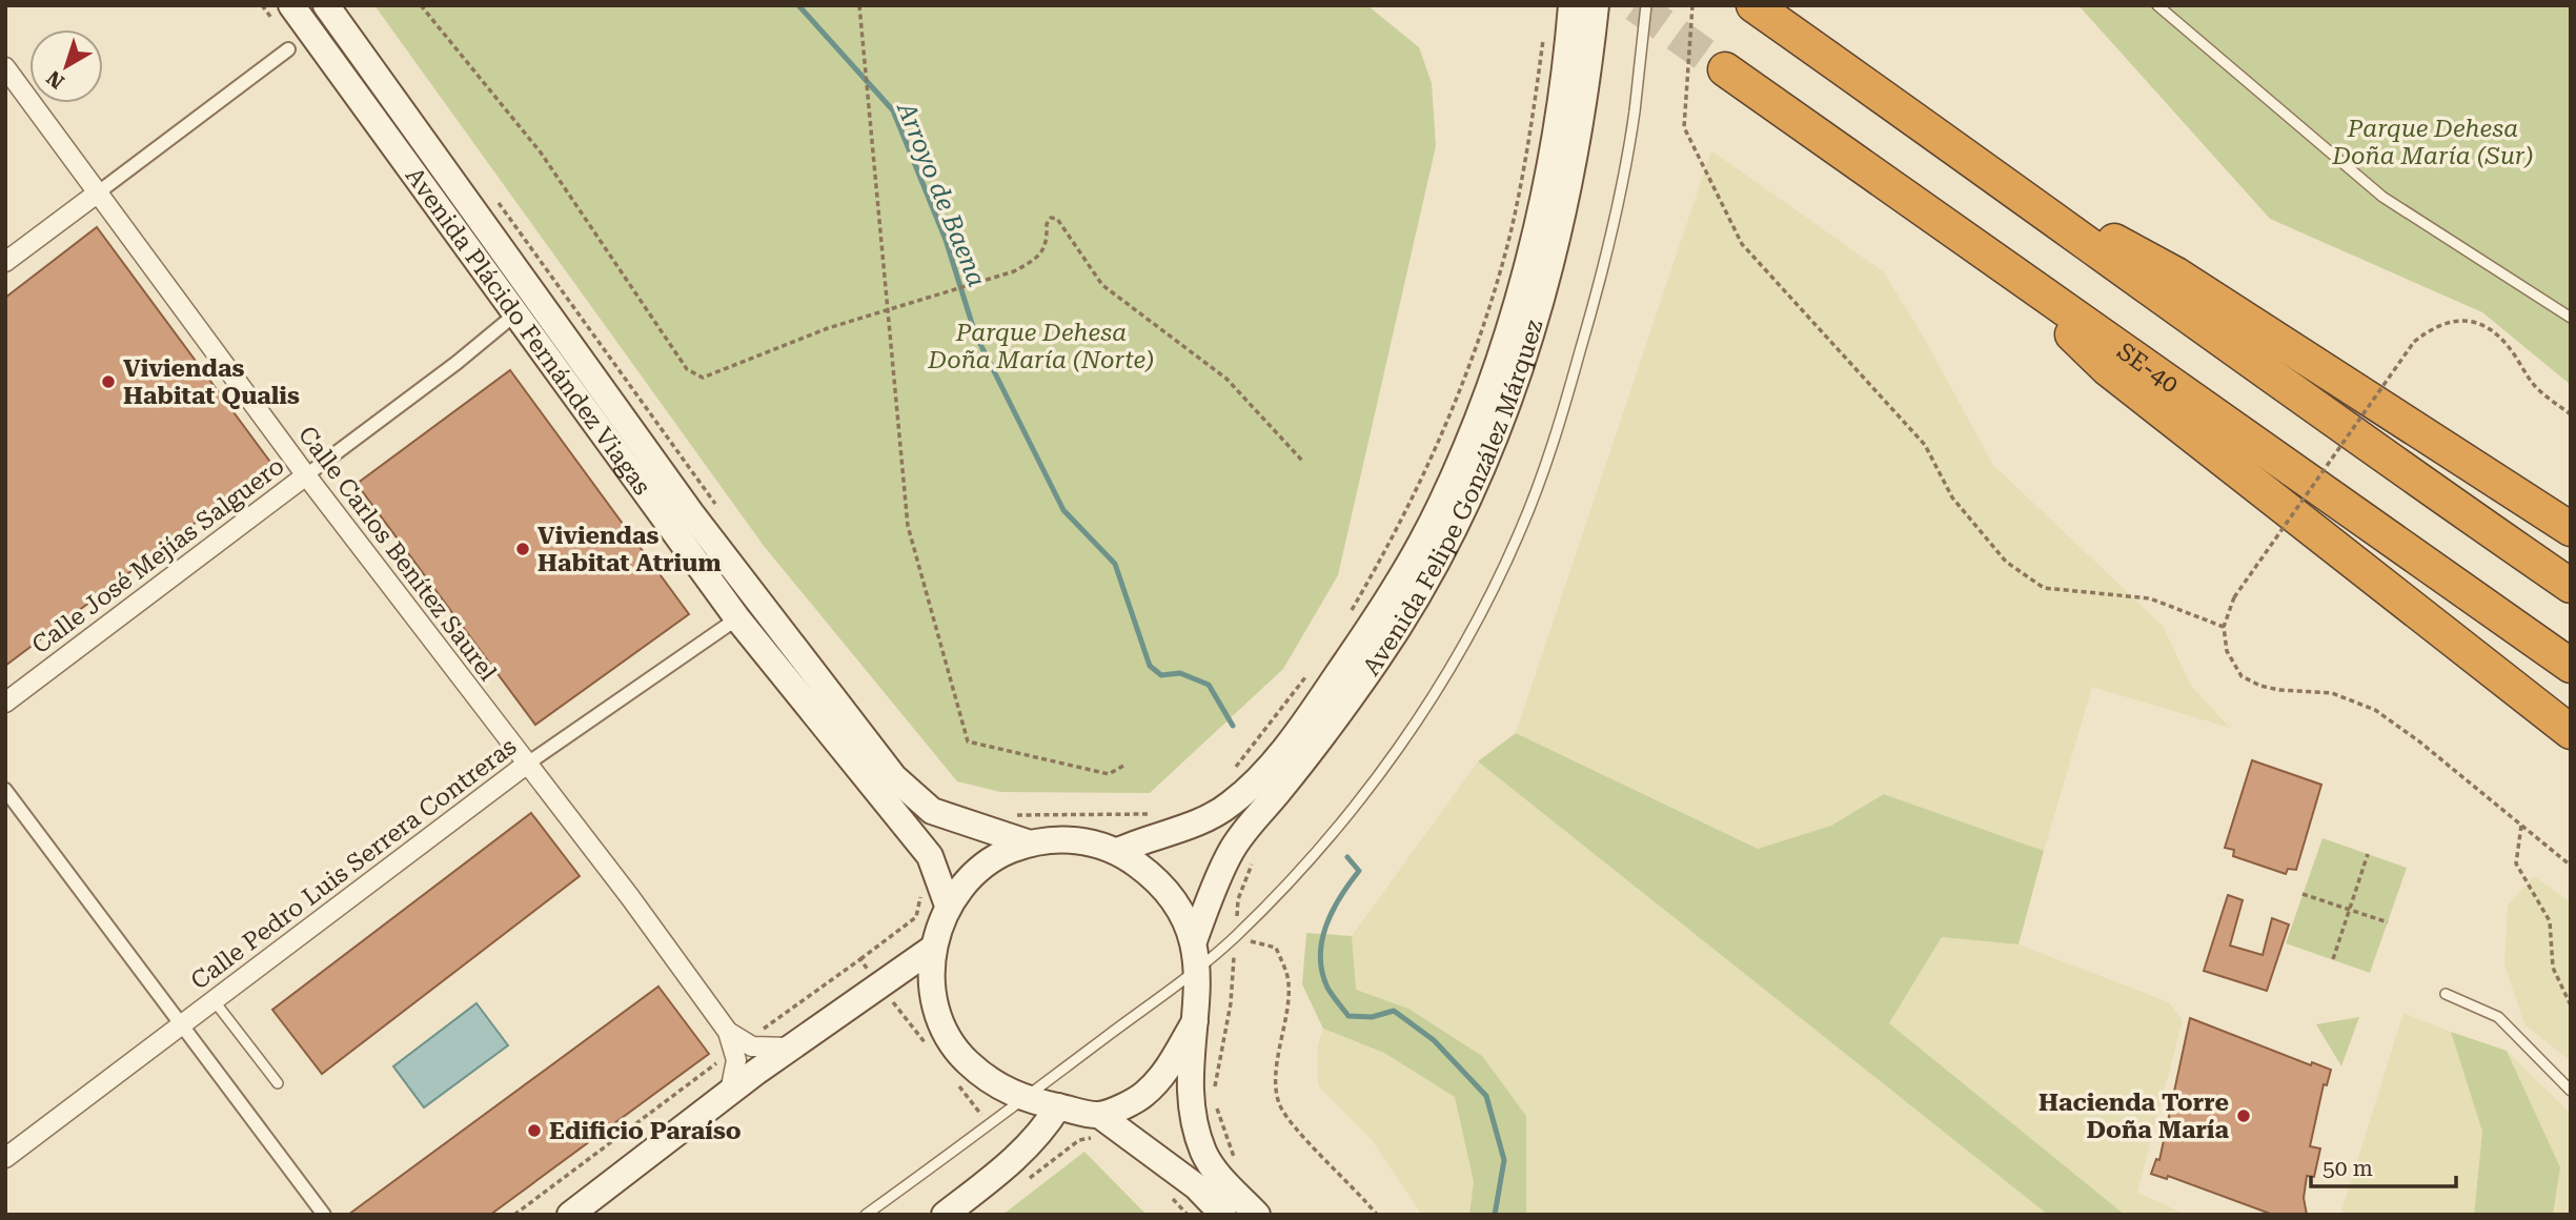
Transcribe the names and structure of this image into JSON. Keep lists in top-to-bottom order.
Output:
{
  "streets": {
    "highway": ["SE-40"],
    "main road": ["Avenida Plácido Fernández Viagas", "Avenida Felipe González Márquez"],
    "street": ["Calle Carlos Benítez Saurel", "Calle José Mejías Salguero", "Calle Pedro Luis Serrera Contreras"]
  },
  "crossings": [
    ["Avenida Plácido Fernández Viagas", "Avenida Felipe González Márquez"],
    ["Avenida Plácido Fernández Viagas", "Calle Pedro Luis Serrera Contreras"],
    ["Calle Carlos Benítez Saurel", "Calle José Mejías Salguero"],
    ["Calle Carlos Benítez Saurel", "Calle Pedro Luis Serrera Contreras"]
  ],
  "water": ["Arroyo de Baena"],
  "parks": ["Parque Dehesa Doña María (Sur)", "Parque Dehesa Doña María (Norte)"],
  "places": [
    "Viviendas Habitat Qualis",
    "Viviendas Habitat Atrium",
    "Hacienda Torre Doña María",
    "Edificio Paraíso"
  ],
  "scale_bar": "50 m",
  "north": "bottom left"
}
